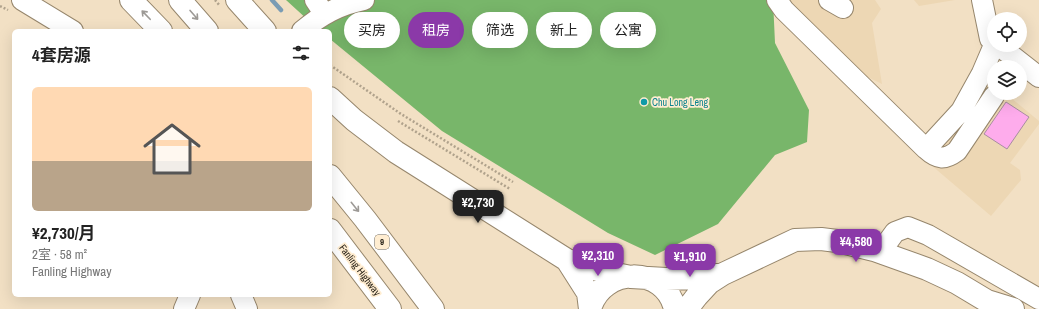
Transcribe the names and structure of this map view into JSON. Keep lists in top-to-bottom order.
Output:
{
  "streets": {
    "main road": ["9", "Fanling Highway"]
  },
  "places": ["Chu Long Leng"],
  "page": {
    "chip": [
      "买房",
      "租房",
      "筛选",
      "新上",
      "公寓"
    ],
    "heading": "4套房源",
    "list": [
      {
        "name": "¥2,730/月",
        "note": "2室 · 58 m² · Fanling Highway"
      }
    ],
    "price": [
      "¥2,730",
      "¥4,580",
      "¥2,310",
      "¥1,910"
    ]
  }
}
